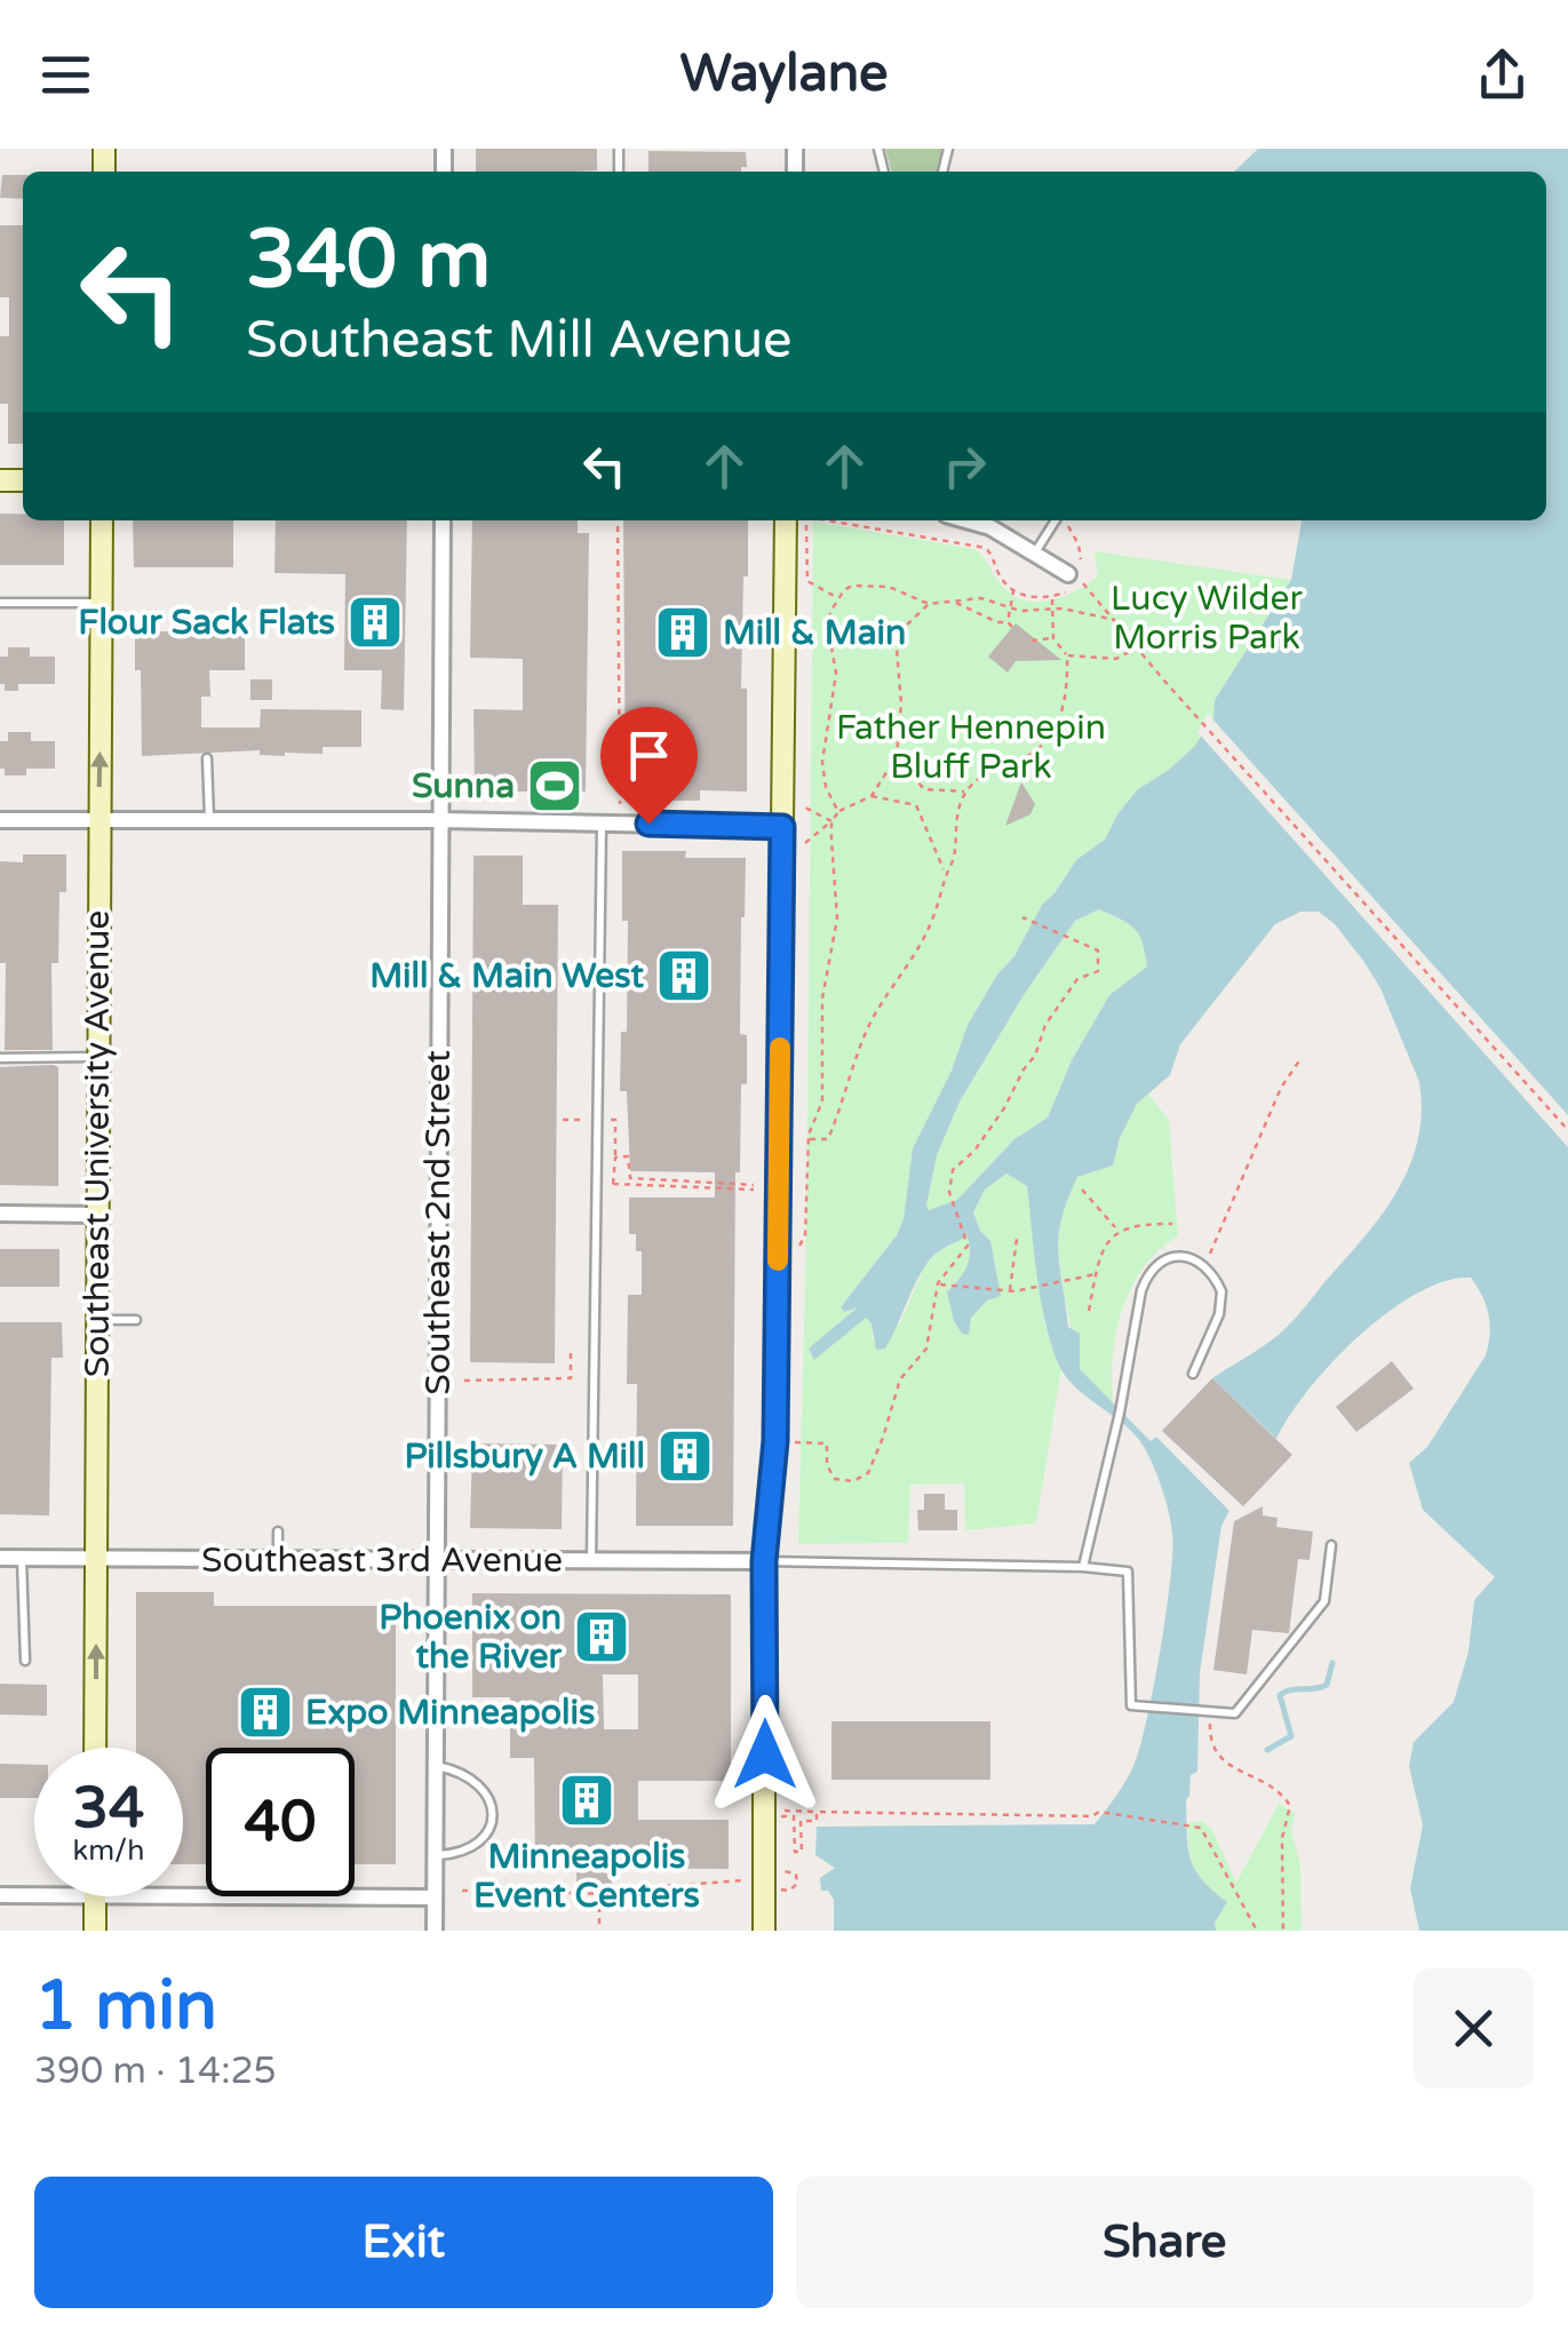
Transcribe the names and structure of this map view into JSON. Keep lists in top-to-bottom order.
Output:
{
  "streets": {
    "street": ["Southeast University Avenue", "Southeast 2nd Street", "Southeast 3rd Avenue"]
  },
  "crossings": [
    ["Southeast University Avenue", "Southeast 3rd Avenue"],
    ["Southeast 2nd Street", "Southeast 3rd Avenue"]
  ],
  "parks": ["Lucy Wilder Morris Park", "Father Hennepin Bluff Park"],
  "places": {
    "building": [
      "Flour Sack Flats",
      "Mill & Main",
      "Mill & Main West",
      "Pillsbury A Mill",
      "Phoenix on the River",
      "Expo Minneapolis",
      "Minneapolis Event Centers"
    ],
    "sports": ["Sunna"]
  },
  "page": {
    "header": "Waylane",
    "turn": ["340 m", "Southeast Mill Avenue"],
    "speed": "34 km/h",
    "limit": "40",
    "heading": ["1 min", "390 m · 14:25"],
    "buttons": ["Exit", "Share"]
  }
}
